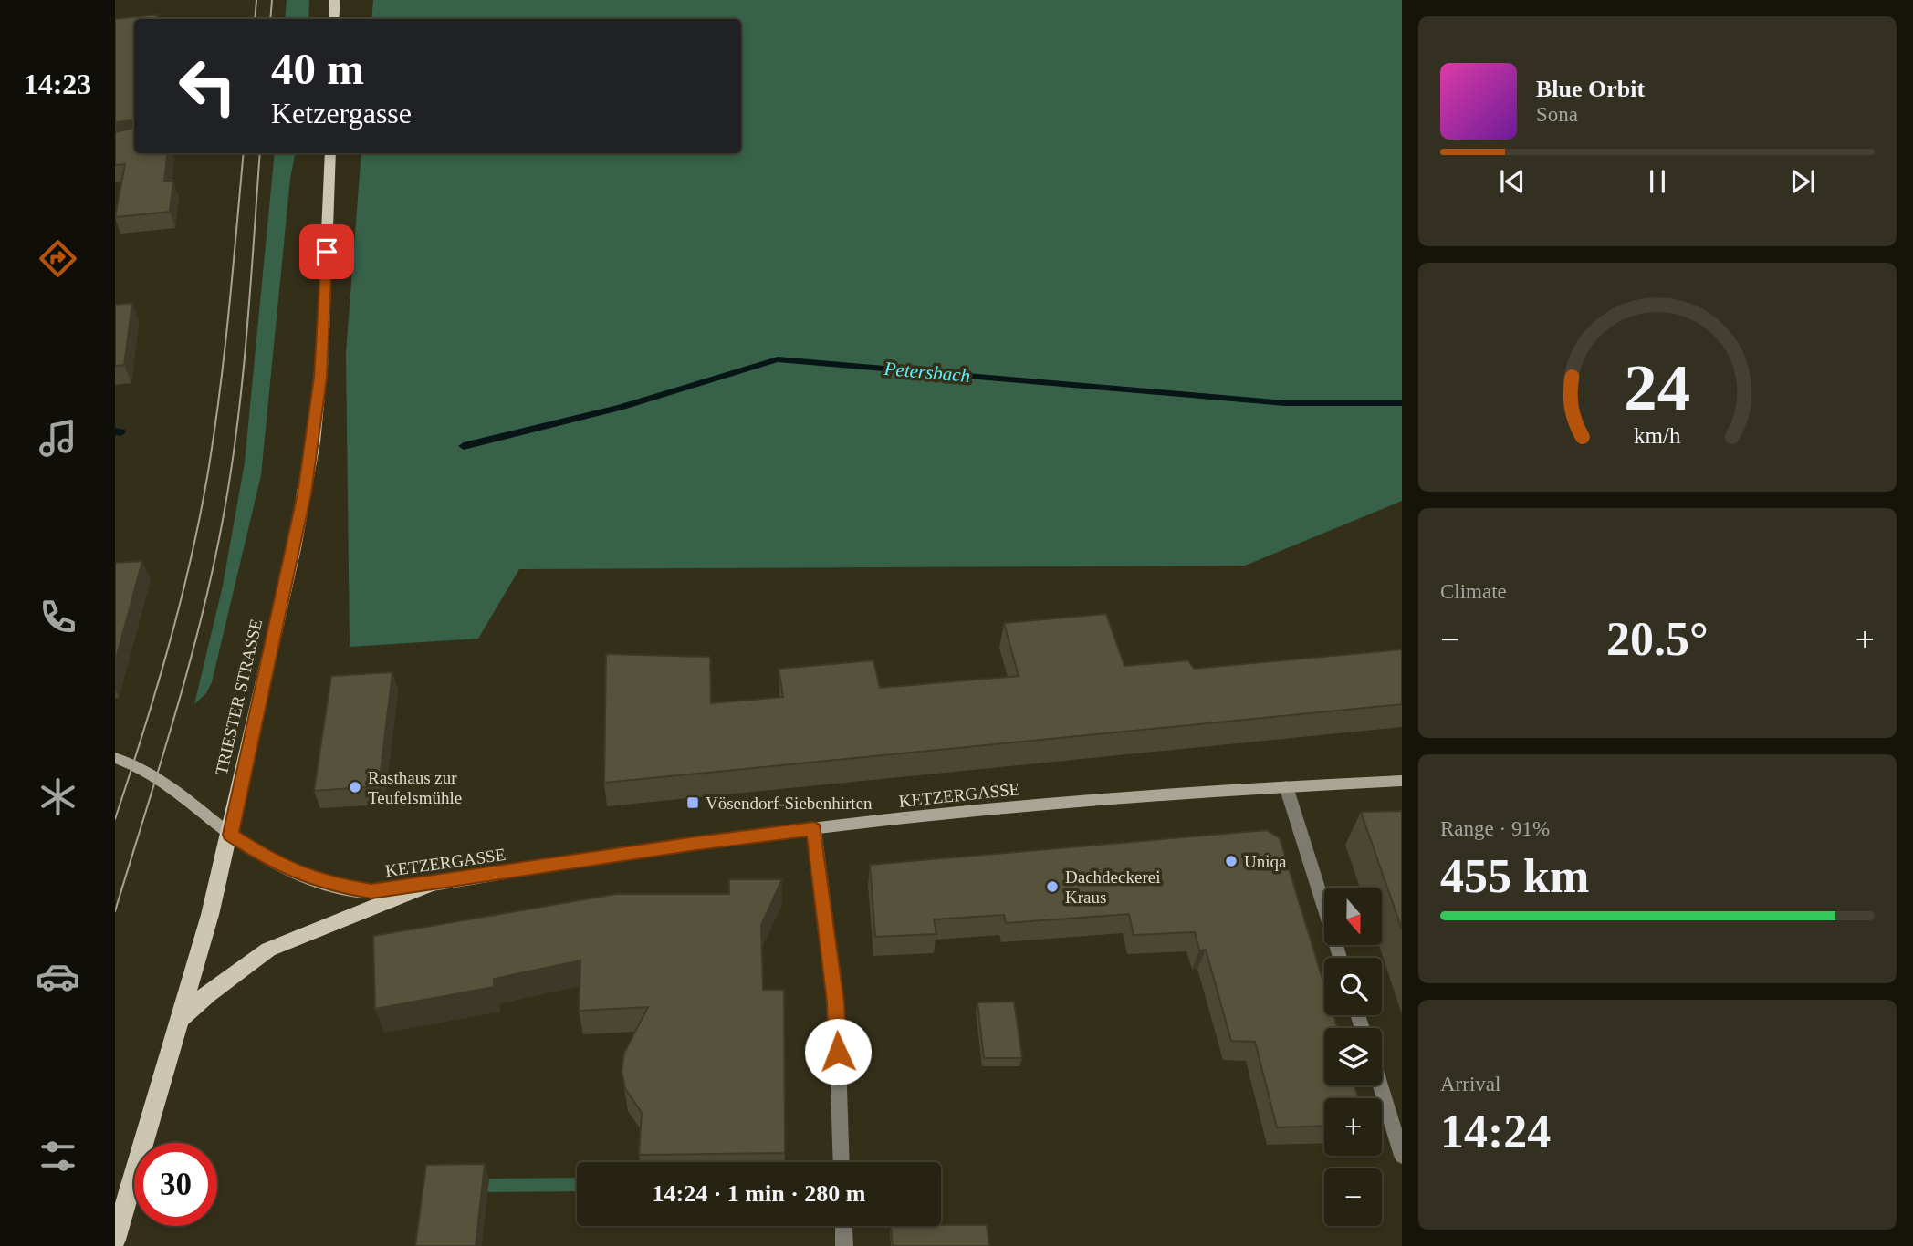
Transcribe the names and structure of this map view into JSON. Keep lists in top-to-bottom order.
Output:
{
  "streets": {
    "main road": ["TRIESTER STRASSE", "KETZERGASSE"]
  },
  "crossings": [
    ["TRIESTER STRASSE", "KETZERGASSE"]
  ],
  "water": ["Petersbach"],
  "places": {
    "other": ["Rasthaus zur Teufelsmühle", "Uniqa", "Dachdeckerei Kraus"],
    "transit": ["Vösendorf-Siebenhirten"]
  },
  "north": "bottom",
  "page": {
    "tabs": "14:23",
    "turn": ["40 m", "Ketzergasse"],
    "song": ["Blue Orbit", "Sona"],
    "tile": [
      "Climate",
      ["Range · 91%", "455 km"],
      ["Arrival", "14:24"]
    ],
    "heat": ["−", "20.5°", "+"],
    "map_buttons": ["+", "−"],
    "limit": "30",
    "trip": "14:24 · 1 min · 280 m",
    "gauge": ["24", "km/h"]
  }
}
